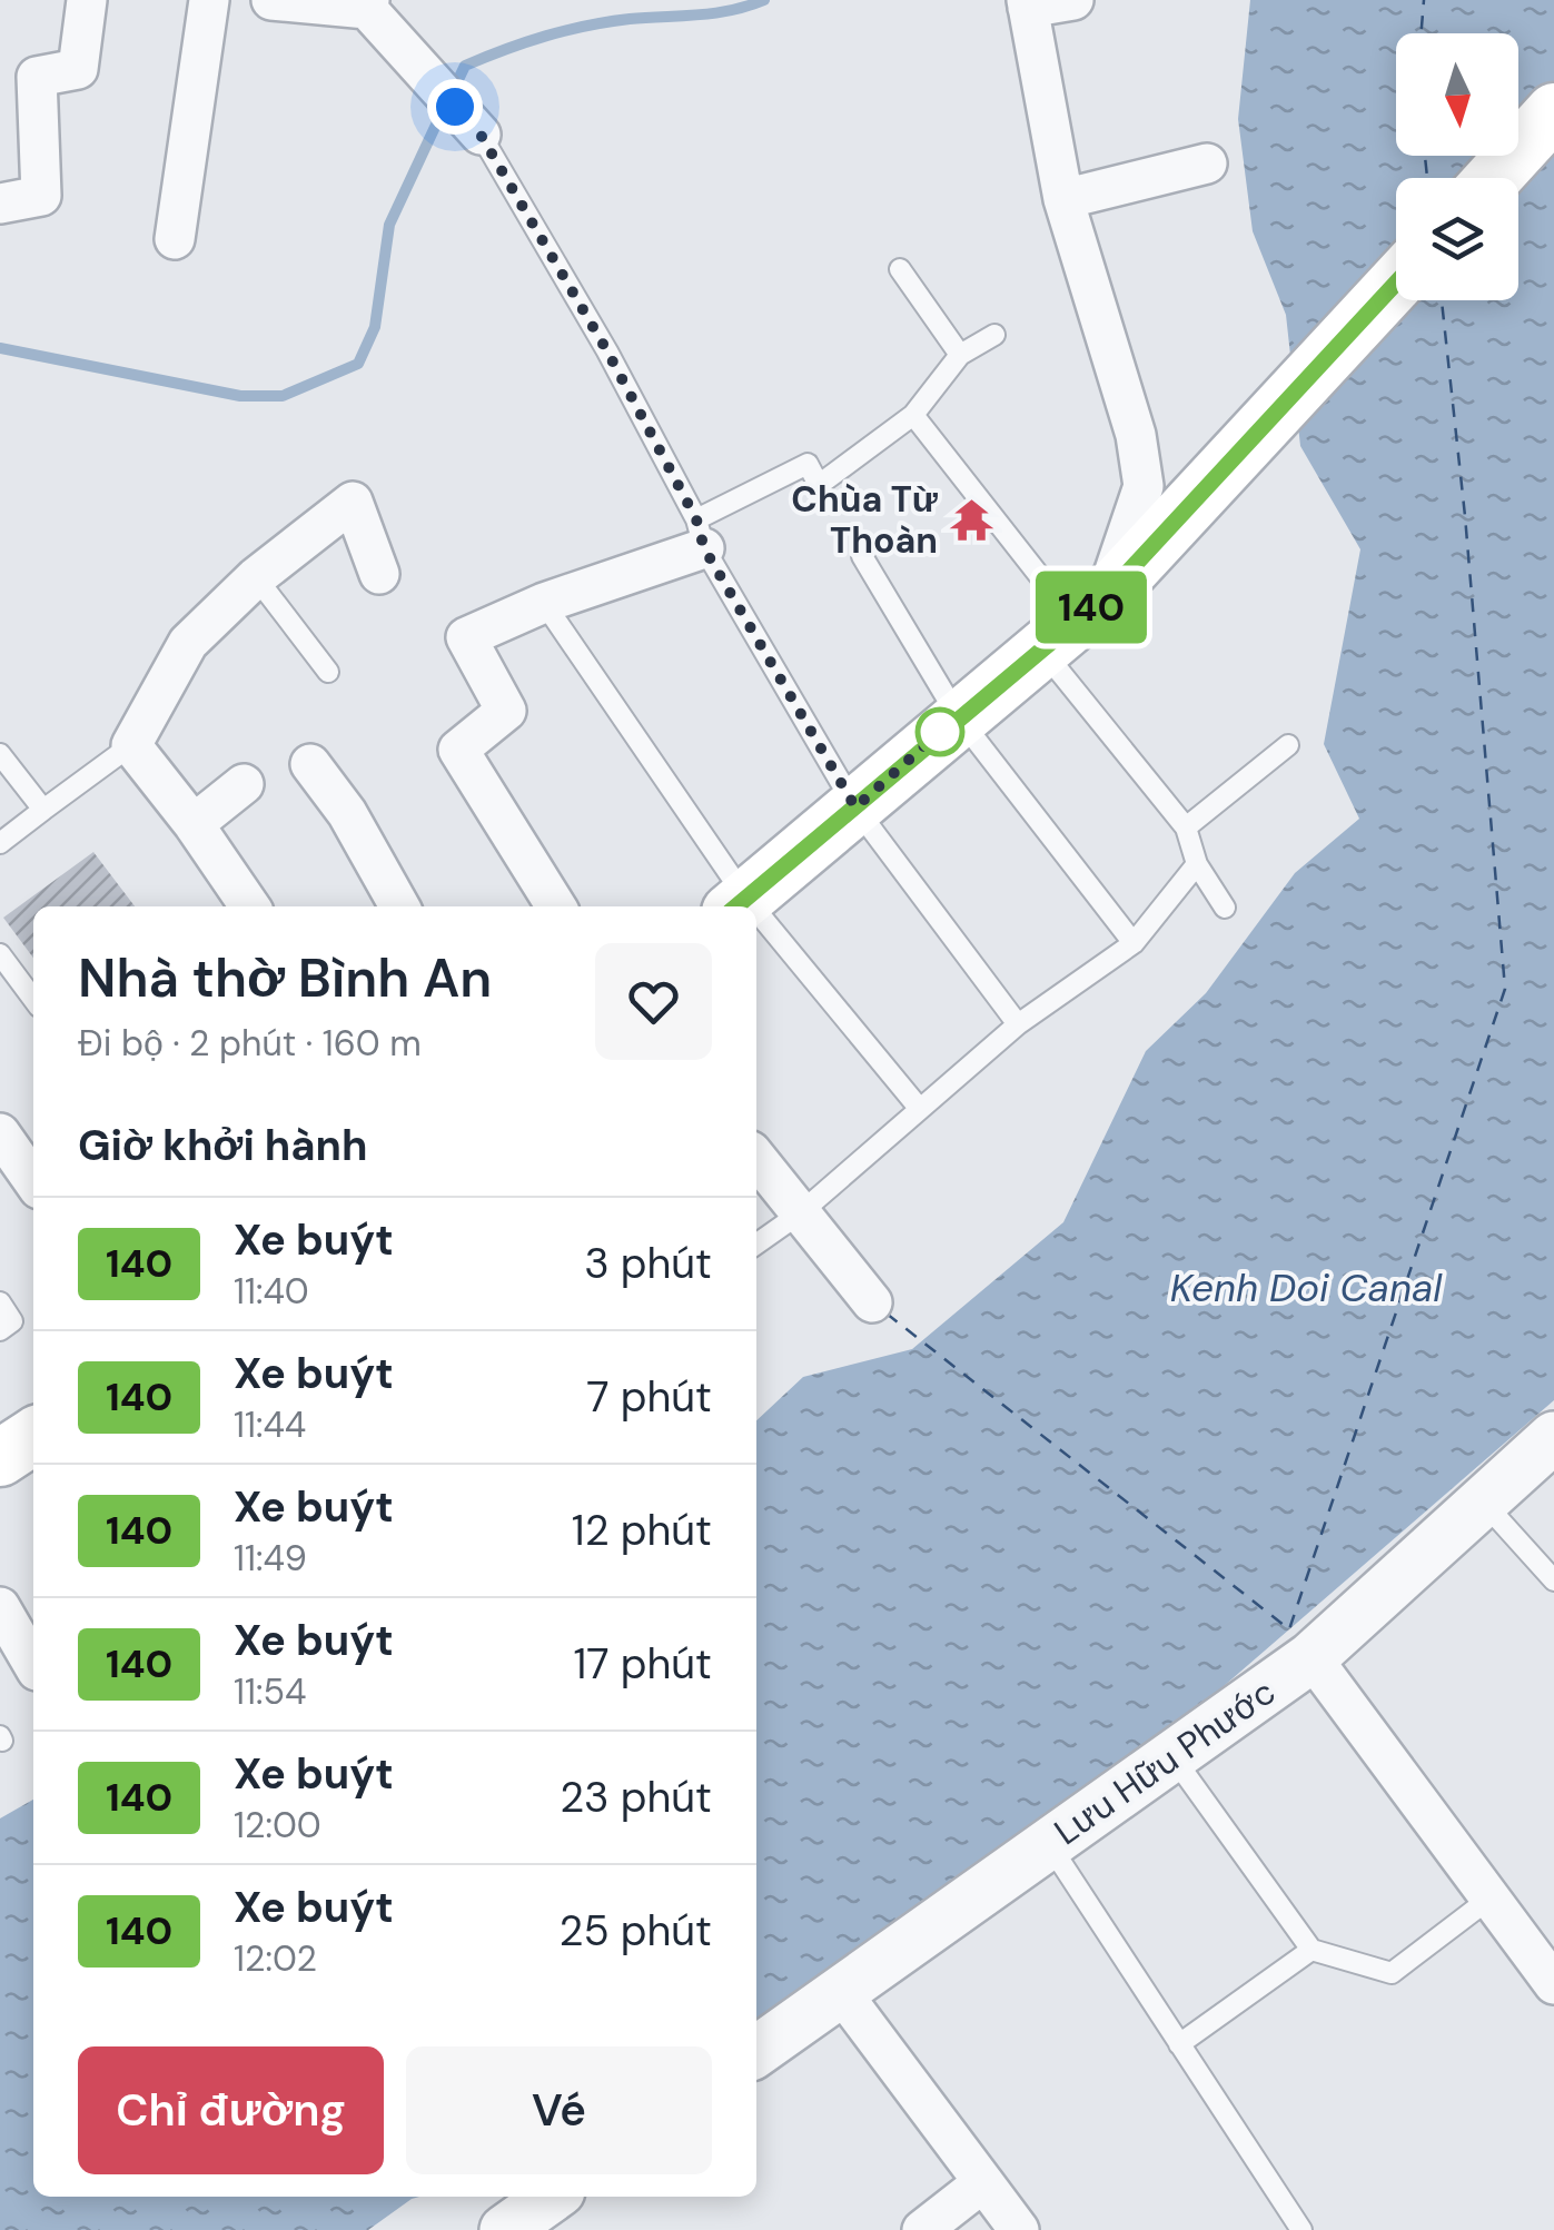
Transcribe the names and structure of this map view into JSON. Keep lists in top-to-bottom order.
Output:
{
  "streets": {
    "street": ["Lưu Hữu Phước"]
  },
  "water": ["Kenh Doi Canal"],
  "places": {
    "temple": ["Chùa Từ Thoàn"]
  },
  "lines": ["bus line 140"],
  "north": "bottom",
  "page": {
    "on_map": "140",
    "heading": [
      ["Nhà thờ Bình An", "Đi bộ · 2 phút · 160 m"],
      "Giờ khởi hành"
    ],
    "list": [
      {
        "mark": "140",
        "name": "Xe buýt",
        "note": "11:40",
        "value": "3 phút"
      },
      {
        "mark": "140",
        "name": "Xe buýt",
        "note": "11:44",
        "value": "7 phút"
      },
      {
        "mark": "140",
        "name": "Xe buýt",
        "note": "11:49",
        "value": "12 phút"
      },
      {
        "mark": "140",
        "name": "Xe buýt",
        "note": "11:54",
        "value": "17 phút"
      },
      {
        "mark": "140",
        "name": "Xe buýt",
        "note": "12:00",
        "value": "23 phút"
      },
      {
        "mark": "140",
        "name": "Xe buýt",
        "note": "12:02",
        "value": "25 phút"
      }
    ],
    "buttons": ["Chỉ đường", "Vé"]
  }
}
